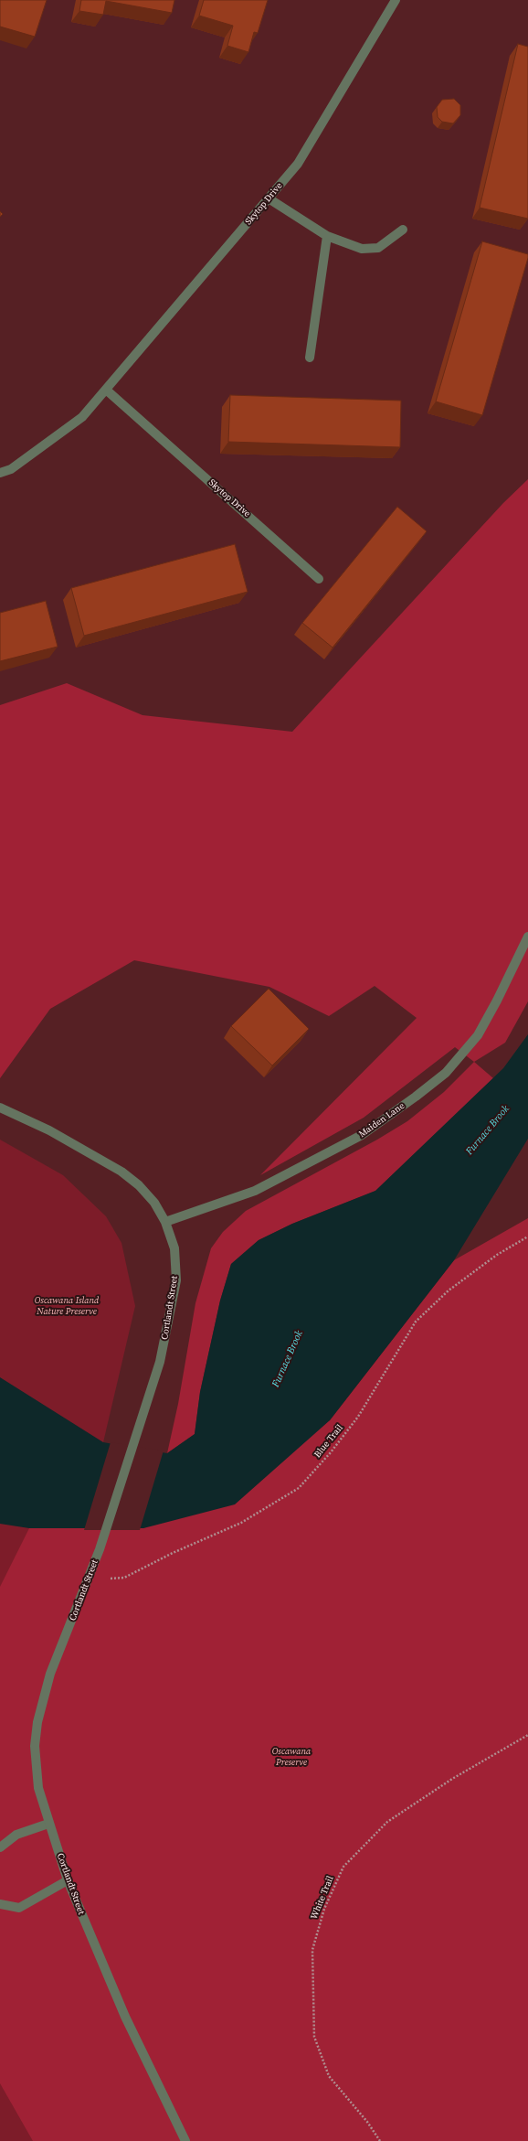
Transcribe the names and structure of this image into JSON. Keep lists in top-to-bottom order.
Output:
{
  "streets": {
    "street": ["Skytop Drive", "Maiden Lane", "Cortlandt Street"],
    "path": ["Blue Trail", "White Trail"]
  },
  "crossings": [
    ["Maiden Lane", "Cortlandt Street"],
    ["Cortlandt Street", "Blue Trail"]
  ],
  "water": ["Furnace Brook"],
  "parks": ["Oscawana Island Nature Preserve", "Oscawana Preserve"]
}
